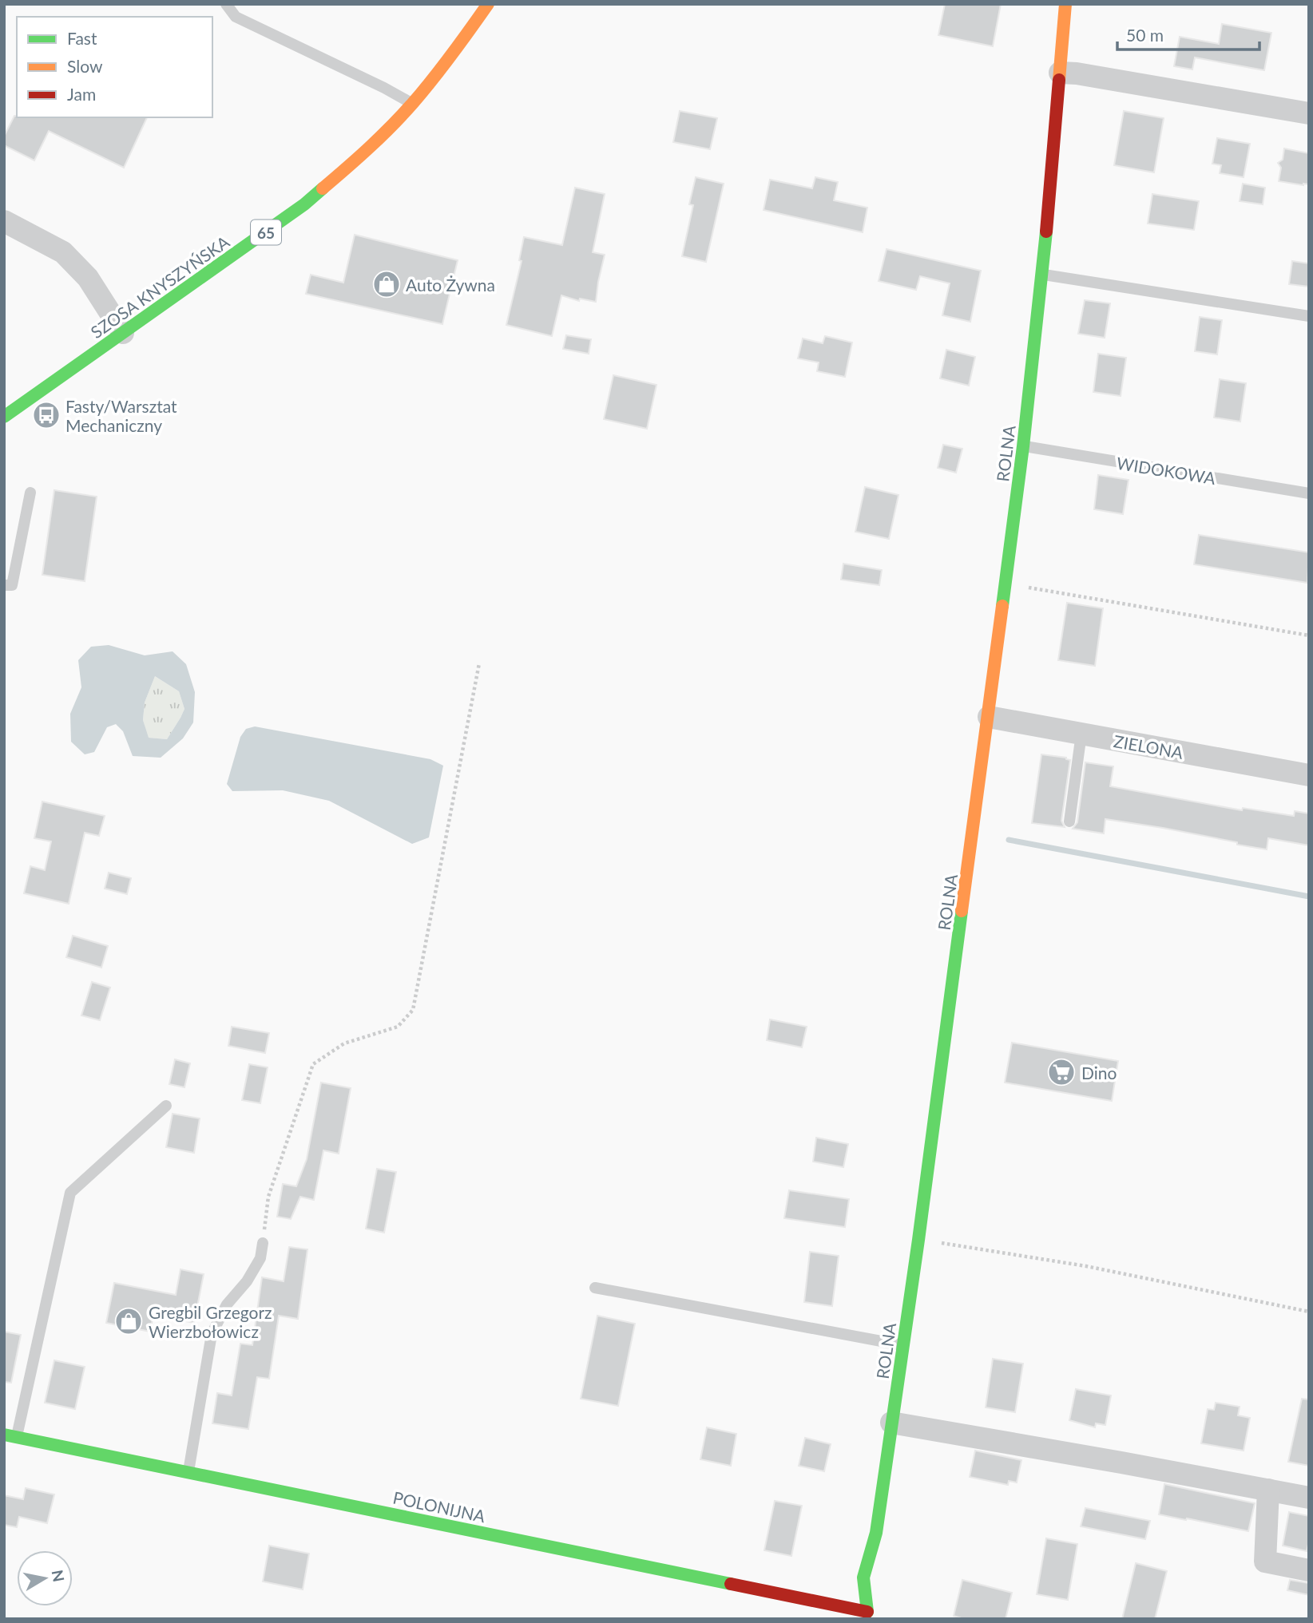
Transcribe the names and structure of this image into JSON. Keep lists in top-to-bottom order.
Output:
{
  "streets": {
    "street": [
      "65",
      "SZOSA KNYSZYŃSKA",
      "ROLNA",
      "ZIELONA",
      "POLONIJNA"
    ],
    "lane": ["WIDOKOWA"]
  },
  "crossings": [
    ["ROLNA", "WIDOKOWA"],
    ["ROLNA", "ZIELONA"],
    ["ROLNA", "POLONIJNA"]
  ],
  "places": {
    "shop": ["Auto Żywna", "Gregbil Grzegorz Wierzbołowicz"],
    "bus stop": ["Fasty/Warsztat Mechaniczny"],
    "supermarket": ["Dino"]
  },
  "legend": ["Fast", "Slow", "Jam"],
  "scale_bar": "50 m",
  "north": "right"
}
